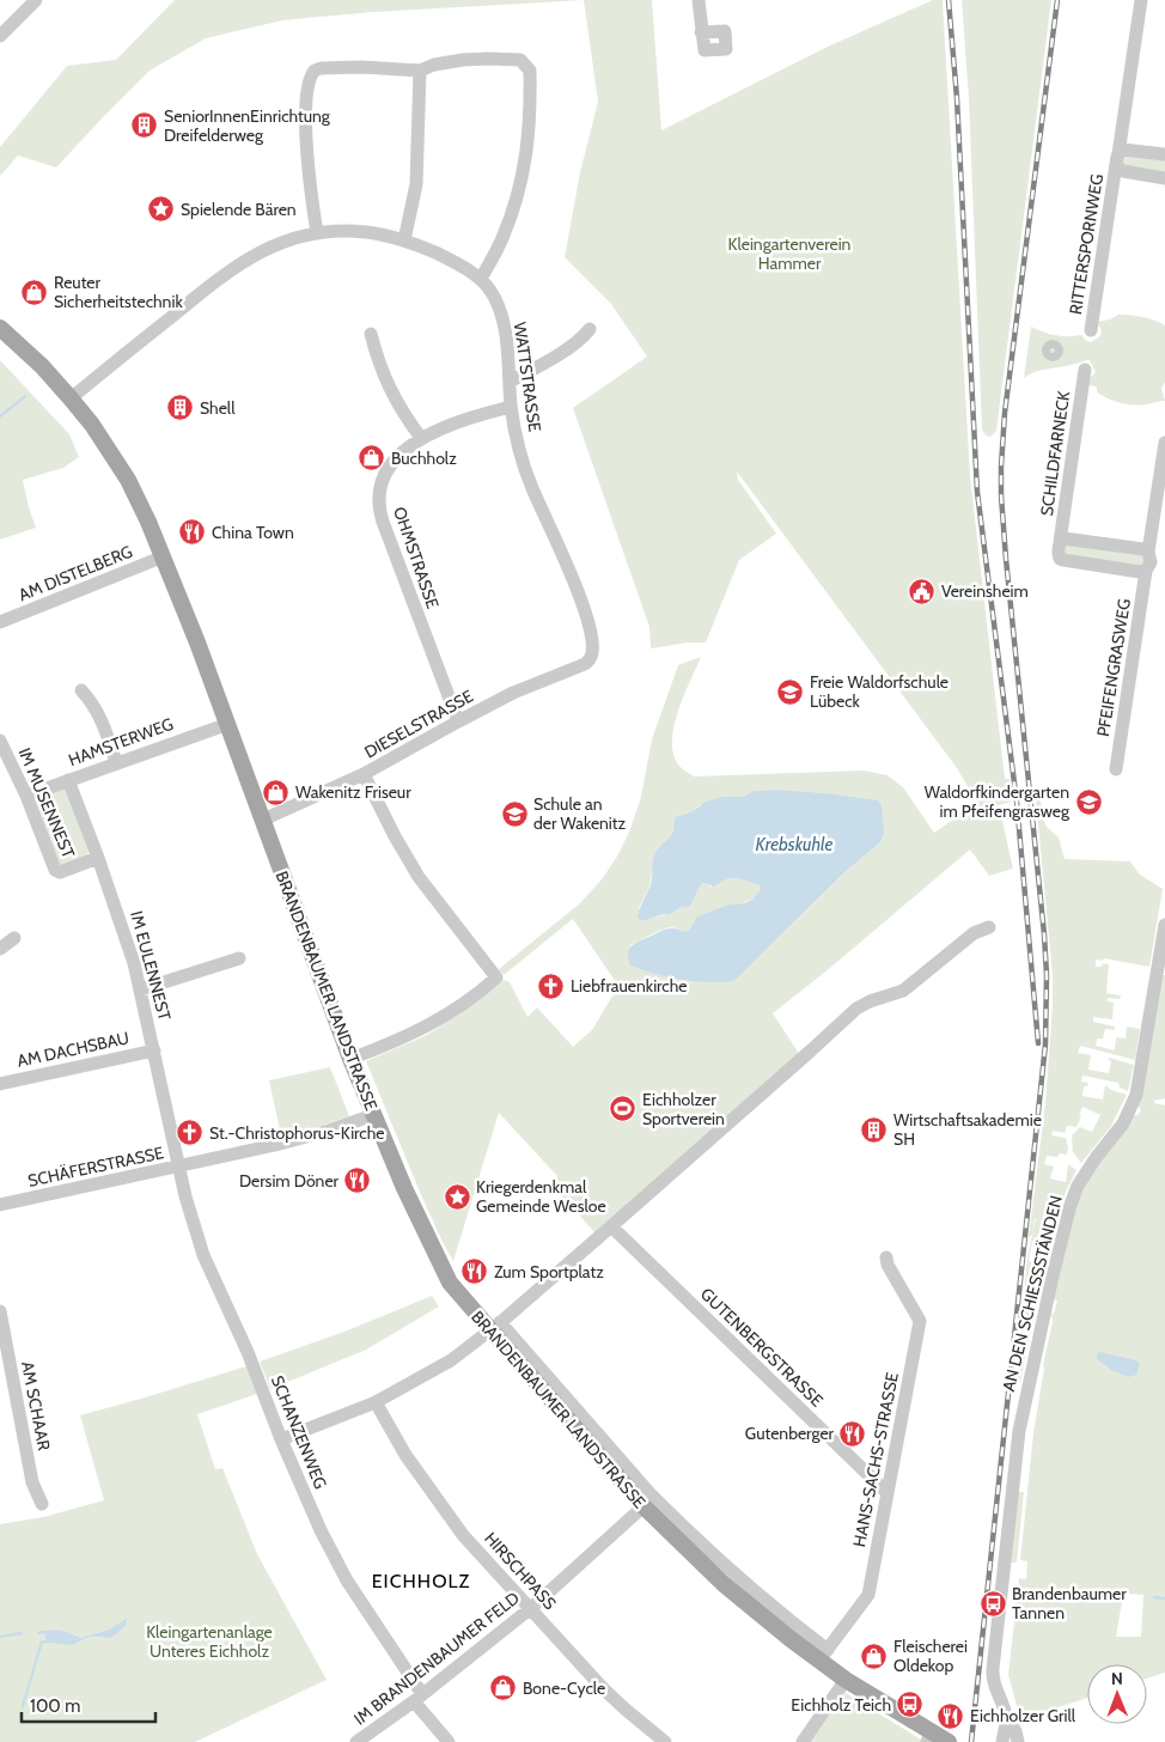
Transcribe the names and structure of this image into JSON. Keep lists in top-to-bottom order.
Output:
{
  "streets": {
    "main road": ["BRANDENBAUMER LANDSTRASSE"],
    "street": [
      "RITTERSPORNWEG",
      "WATTSTRASSE",
      "SCHILDFARNECK",
      "OHMSTRASSE",
      "AM DISTELBERG",
      "PFEIFENGRASWEG",
      "DIESELSTRASSE",
      "HAMSTERWEG",
      "IM MUSENNEST",
      "IM EULENNEST",
      "AM DACHSBAU",
      "SCHÄFERSTRASSE",
      "AN DEN SCHIESSSTÄNDEN",
      "GUTENBERGSTRASSE",
      "AM SCHAAR",
      "SCHANZENWEG",
      "HANS-SACHS-STRASSE",
      "HIRSCHPASS",
      "IM BRANDENBAUMER FELD"
    ]
  },
  "crossings": [
    ["WATTSTRASSE", "OHMSTRASSE"],
    ["WATTSTRASSE", "DIESELSTRASSE"],
    ["WATTSTRASSE", "BRANDENBAUMER LANDSTRASSE"],
    ["SCHILDFARNECK", "PFEIFENGRASWEG"],
    ["OHMSTRASSE", "DIESELSTRASSE"],
    ["AM DISTELBERG", "BRANDENBAUMER LANDSTRASSE"],
    ["DIESELSTRASSE", "BRANDENBAUMER LANDSTRASSE"],
    ["HAMSTERWEG", "IM MUSENNEST"],
    ["HAMSTERWEG", "IM EULENNEST"],
    ["HAMSTERWEG", "BRANDENBAUMER LANDSTRASSE"],
    ["IM MUSENNEST", "IM EULENNEST"],
    ["IM EULENNEST", "AM DACHSBAU"],
    ["IM EULENNEST", "SCHÄFERSTRASSE"],
    ["IM EULENNEST", "SCHANZENWEG"],
    ["BRANDENBAUMER LANDSTRASSE", "SCHÄFERSTRASSE"],
    ["BRANDENBAUMER LANDSTRASSE", "HANS-SACHS-STRASSE"],
    ["BRANDENBAUMER LANDSTRASSE", "IM BRANDENBAUMER FELD"],
    ["SCHÄFERSTRASSE", "SCHANZENWEG"],
    ["GUTENBERGSTRASSE", "HANS-SACHS-STRASSE"],
    ["SCHANZENWEG", "IM BRANDENBAUMER FELD"],
    ["HIRSCHPASS", "IM BRANDENBAUMER FELD"]
  ],
  "districts": ["EICHHOLZ"],
  "water": ["Krebskuhle"],
  "parks": ["Kleingartenverein Hammer", "Kleingartenanlage Unteres Eichholz"],
  "places": {
    "building": ["SeniorInnenEinrichtung Dreifelderweg", "Shell", "Wirtschaftsakademie SH"],
    "place": ["Spielende Bären", "Kriegerdenkmal Gemeinde Wesloe"],
    "shop": [
      "Reuter Sicherheitstechnik",
      "Buchholz",
      "Wakenitz Friseur",
      "Fleischerei Oldekop",
      "Bone-Cycle"
    ],
    "restaurant": [
      "China Town",
      "Dersim Döner",
      "Zum Sportplatz",
      "Gutenberger",
      "Eichholzer Grill"
    ],
    "public building": ["Vereinsheim"],
    "school or university": ["Freie Waldorfschule Lübeck", "Waldorfkindergarten im Pfeifengrasweg", "Schule an der Wakenitz"],
    "church": ["Liebfrauenkirche", "St.-Christophorus-Kirche"],
    "sports": ["Eichholzer Sportverein"],
    "bus stop": ["Brandenbaumer Tannen", "Eichholz Teich"]
  },
  "scale_bar": "100 m",
  "north": "top"
}
